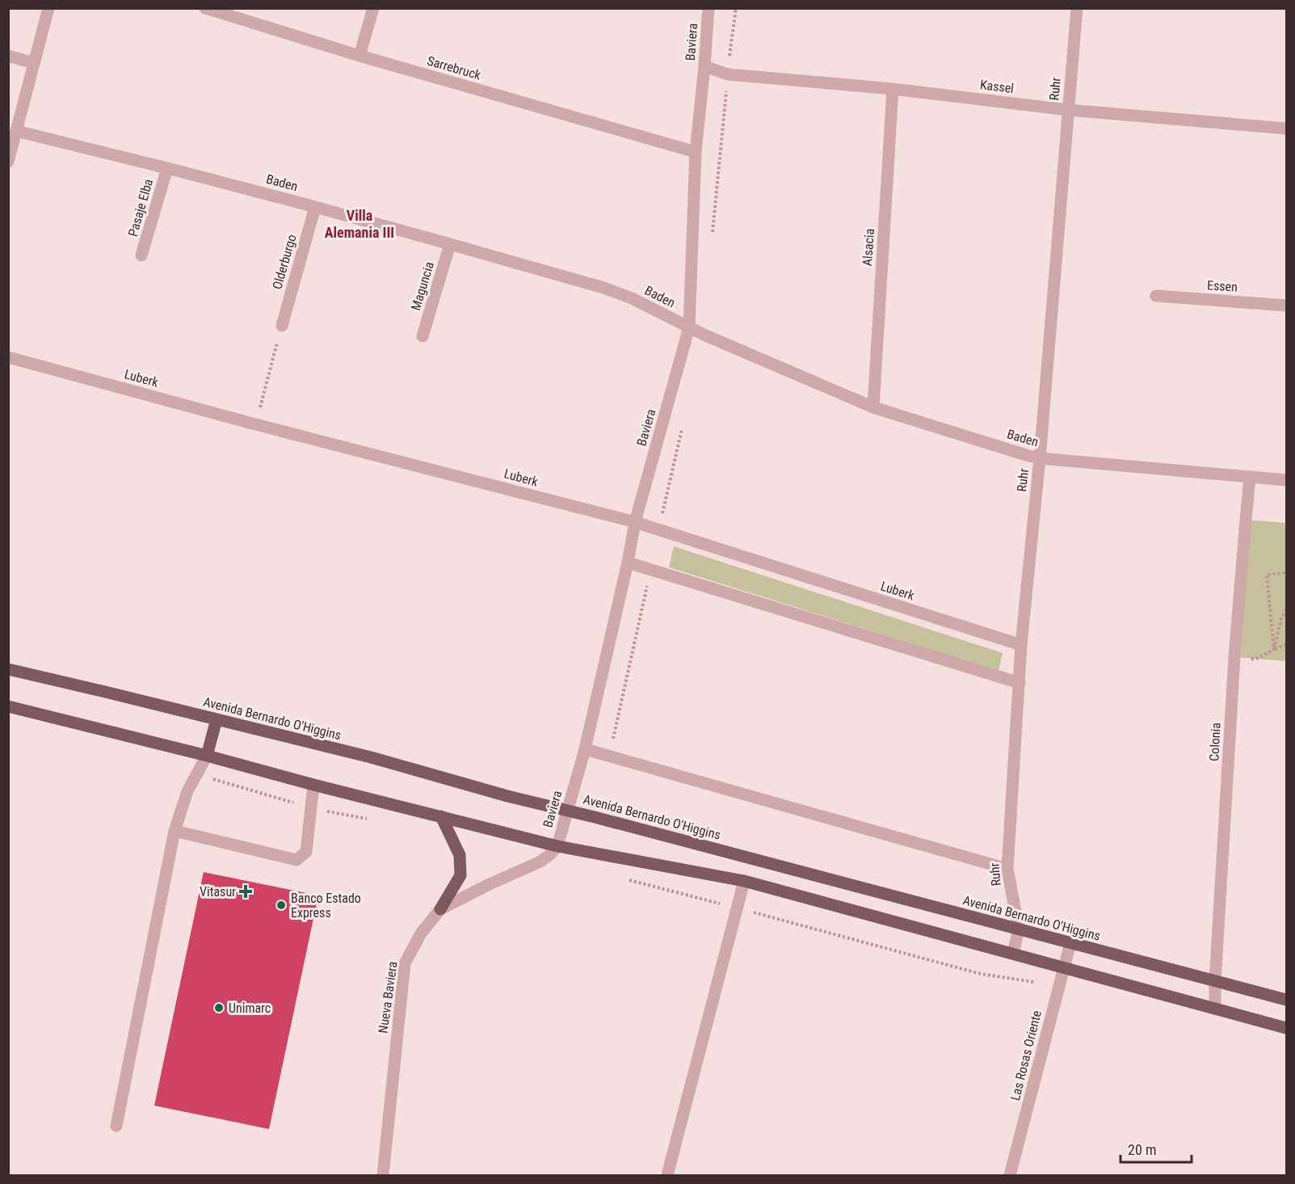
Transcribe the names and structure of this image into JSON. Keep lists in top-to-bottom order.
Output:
{
  "streets": {
    "main road": ["Avenida Bernardo O'Higgins"],
    "street": [
      "Baviera",
      "Sarrebruck",
      "Kassel",
      "Ruhr",
      "Baden",
      "Pasaje Elba",
      "Alsacia",
      "Olderburgo",
      "Maguncia",
      "Essen",
      "Luberk",
      "Colonia",
      "Nueva Baviera",
      "Las Rosas Oriente"
    ]
  },
  "crossings": [
    ["Baviera", "Sarrebruck"],
    ["Baviera", "Kassel"],
    ["Baviera", "Baden"],
    ["Baviera", "Luberk"],
    ["Baviera", "Avenida Bernardo O'Higgins"],
    ["Baviera", "Nueva Baviera"],
    ["Kassel", "Ruhr"],
    ["Kassel", "Alsacia"],
    ["Ruhr", "Baden"],
    ["Ruhr", "Luberk"],
    ["Ruhr", "Avenida Bernardo O'Higgins"],
    ["Baden", "Pasaje Elba"],
    ["Baden", "Alsacia"],
    ["Baden", "Olderburgo"],
    ["Baden", "Maguncia"],
    ["Baden", "Colonia"],
    ["Avenida Bernardo O'Higgins", "Colonia"],
    ["Avenida Bernardo O'Higgins", "Las Rosas Oriente"]
  ],
  "districts": ["Villa Alemania III"],
  "places": {
    "health": ["Vitasur"],
    "other": ["Banco Estado Express", "Unimarc"]
  },
  "scale_bar": "20 m"
}
